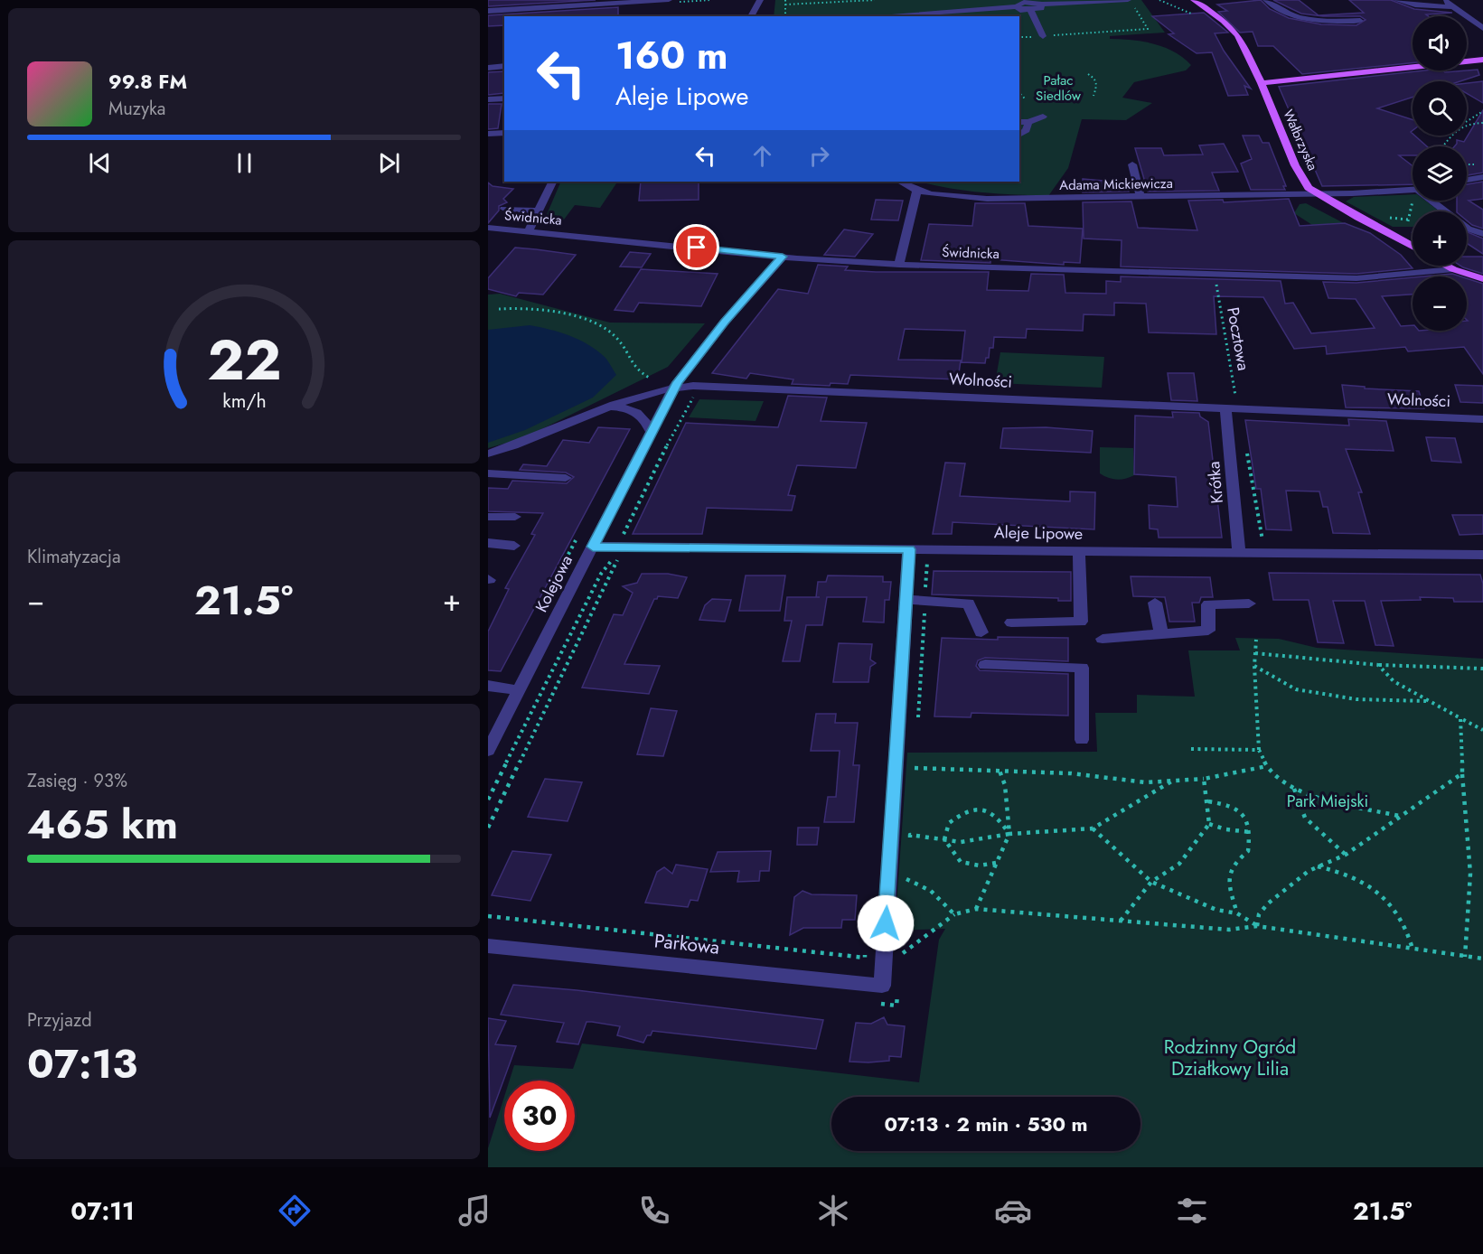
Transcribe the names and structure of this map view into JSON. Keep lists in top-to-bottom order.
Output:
{
  "streets": {
    "main road": ["Wałbrzyska"],
    "street": [
      "Adama Mickiewicza",
      "Świdnicka",
      "Wolności",
      "Krótka",
      "Aleje Lipowe",
      "Kolejowa",
      "Parkowa"
    ],
    "path": ["Pocztowa"]
  },
  "crossings": [
    ["Wałbrzyska", "Adama Mickiewicza"],
    ["Świdnicka", "Kolejowa"],
    ["Pocztowa", "Wolności"],
    ["Pocztowa", "Krótka"],
    ["Wolności", "Krótka"],
    ["Wolności", "Kolejowa"],
    ["Krótka", "Aleje Lipowe"],
    ["Aleje Lipowe", "Kolejowa"]
  ],
  "parks": ["Pałac Siedlów", "Park Miejski", "Rodzinny Ogród Działkowy Lilia"],
  "page": {
    "map_buttons": ["+", "−"],
    "turn": ["160 m", "Aleje Lipowe"],
    "song": ["99.8 FM", "Muzyka"],
    "tile": [
      "Klimatyzacja",
      ["Zasięg · 93%", "465 km"],
      ["Przyjazd", "07:13"]
    ],
    "heat": ["−", "21.5°", "+"],
    "limit": "30",
    "trip": "07:13 · 2 min · 530 m",
    "tabs": ["07:11", "21.5°"],
    "gauge": ["22", "km/h"]
  }
}
